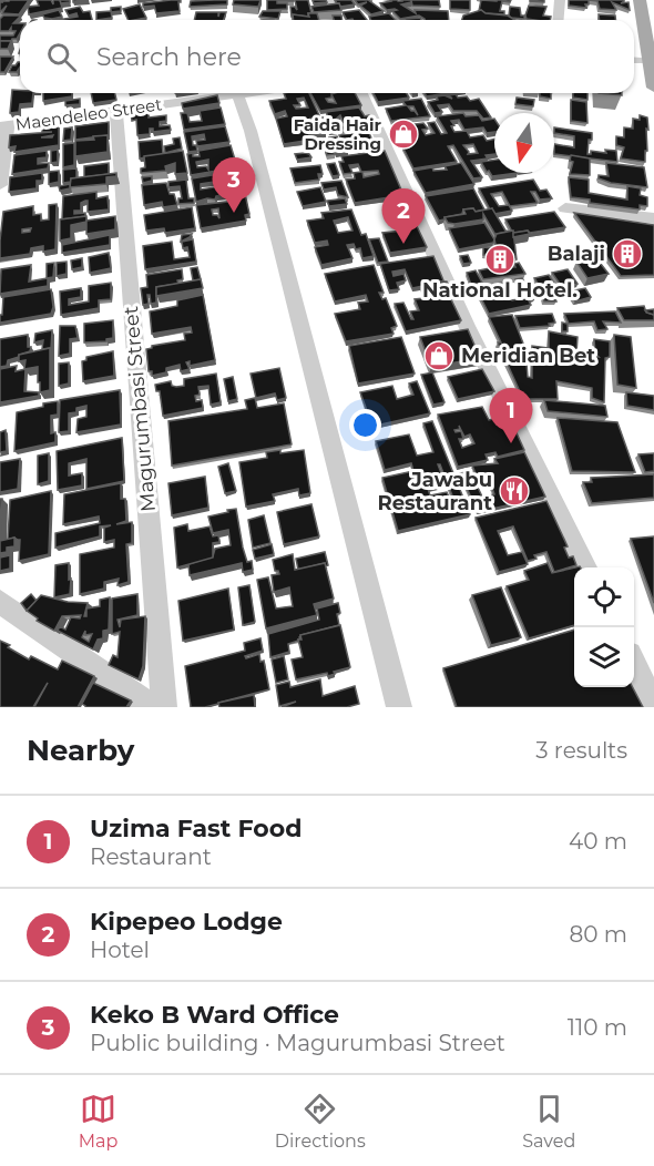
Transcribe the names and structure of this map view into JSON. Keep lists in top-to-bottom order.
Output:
{
  "streets": {
    "street": ["Maendeleo Street", "Magurumbasi Street"]
  },
  "crossings": [
    ["Maendeleo Street", "Magurumbasi Street"]
  ],
  "places": {
    "shop": ["Faida Hair Dressing", "Meridian Bet"],
    "building": ["Balaji", "National Hotel."],
    "restaurant": ["Jawabu Restaurant"]
  },
  "north": "bottom",
  "page": {
    "search": "Search here",
    "pins": ["3", "2", "1"],
    "heading": ["Nearby", "3 results"],
    "list": [
      {
        "mark": "1",
        "name": "Uzima Fast Food",
        "note": "Restaurant",
        "value": "40 m"
      },
      {
        "mark": "2",
        "name": "Kipepeo Lodge",
        "note": "Hotel",
        "value": "80 m"
      },
      {
        "mark": "3",
        "name": "Keko B Ward Office",
        "note": "Public building · Magurumbasi Street",
        "value": "110 m"
      }
    ],
    "nav": ["Map", "Directions", "Saved"]
  }
}
